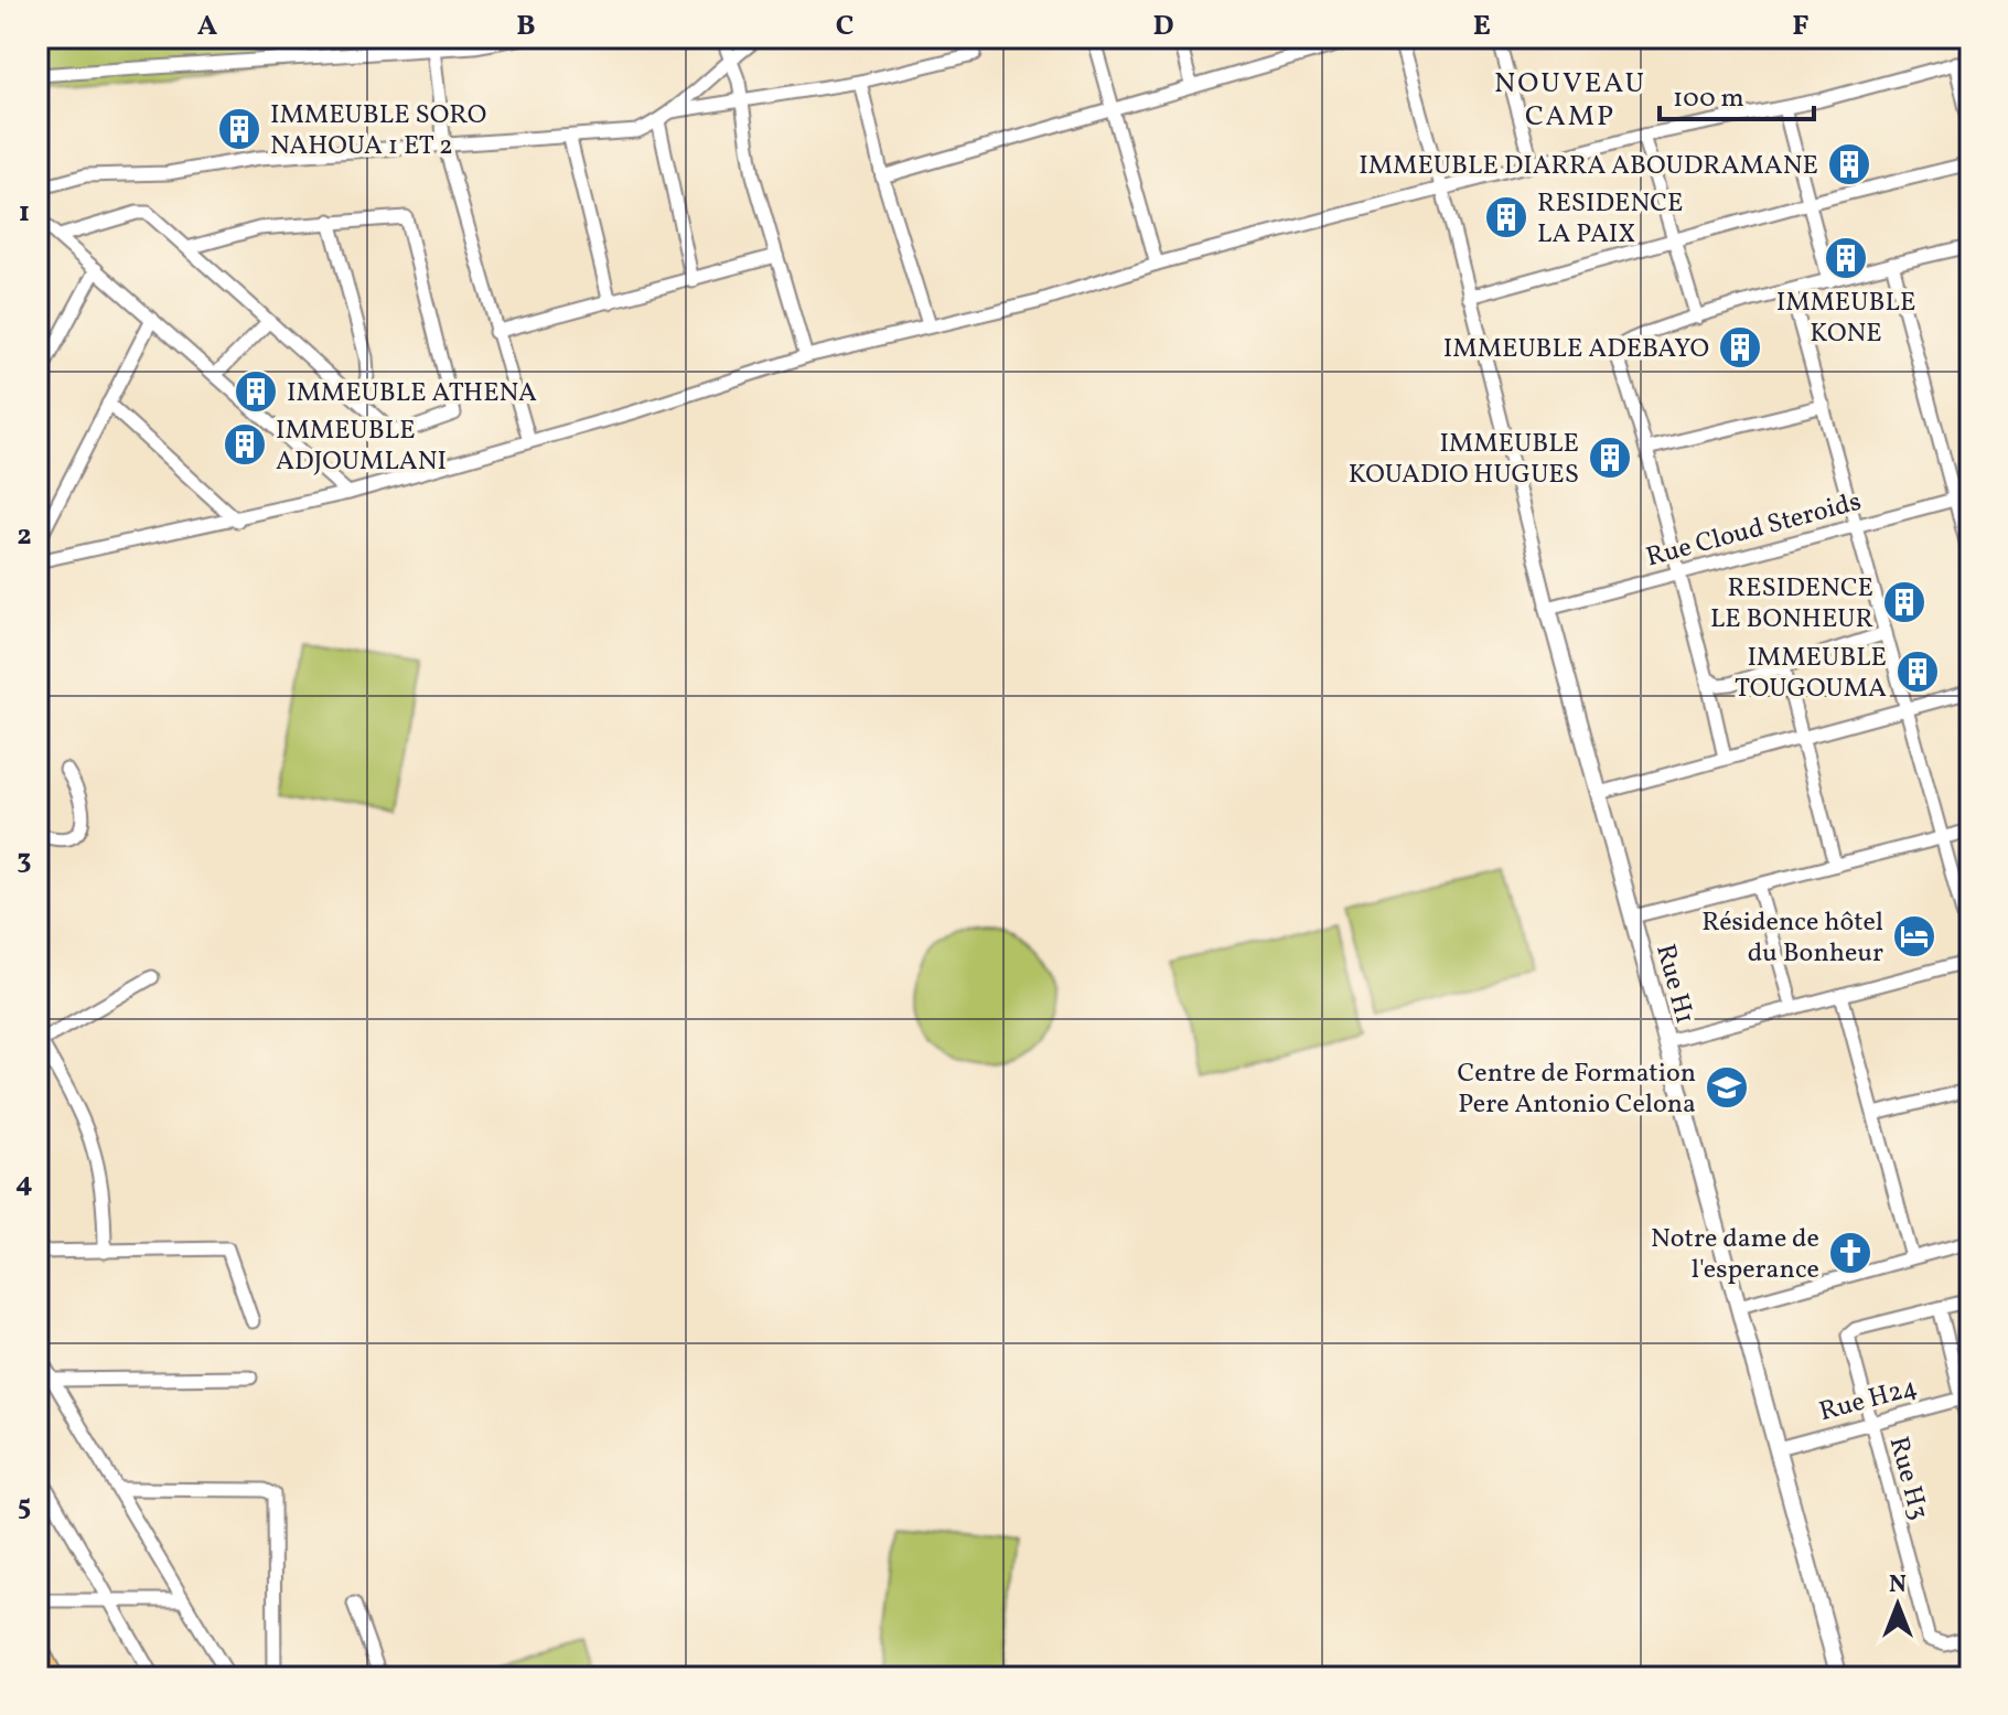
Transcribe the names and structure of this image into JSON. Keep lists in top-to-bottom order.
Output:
{
  "streets": {
    "street": [
      "Rue Cloud Steroids",
      "Rue H1",
      "Rue H24",
      "Rue H3"
    ]
  },
  "crossings": [
    ["Rue Cloud Steroids", "Rue H1"],
    ["Rue H1", "Rue H24"],
    ["Rue H24", "Rue H3"]
  ],
  "districts": ["NOUVEAU CAMP"],
  "places": {
    "building": [
      "IMMEUBLE SORO NAHOUA 1 ET 2",
      "IMMEUBLE DIARRA ABOUDRAMANE",
      "RESIDENCE LA PAIX",
      "IMMEUBLE KONE",
      "IMMEUBLE ADEBAYO",
      "IMMEUBLE ATHENA",
      "IMMEUBLE ADJOUMLANI",
      "IMMEUBLE KOUADIO HUGUES",
      "RESIDENCE LE BONHEUR",
      "IMMEUBLE TOUGOUMA"
    ],
    "hotel": ["Résidence hôtel du Bonheur"],
    "school or university": ["Centre de Formation Pere Antonio Celona"],
    "church": ["Notre dame de l'esperance"]
  },
  "scale_bar": "100 m",
  "north": "top",
  "grid": {
    "columns": [
      "A",
      "B",
      "C",
      "D",
      "E",
      "F"
    ],
    "rows": [
      "1",
      "2",
      "3",
      "4",
      "5"
    ]
  }
}
